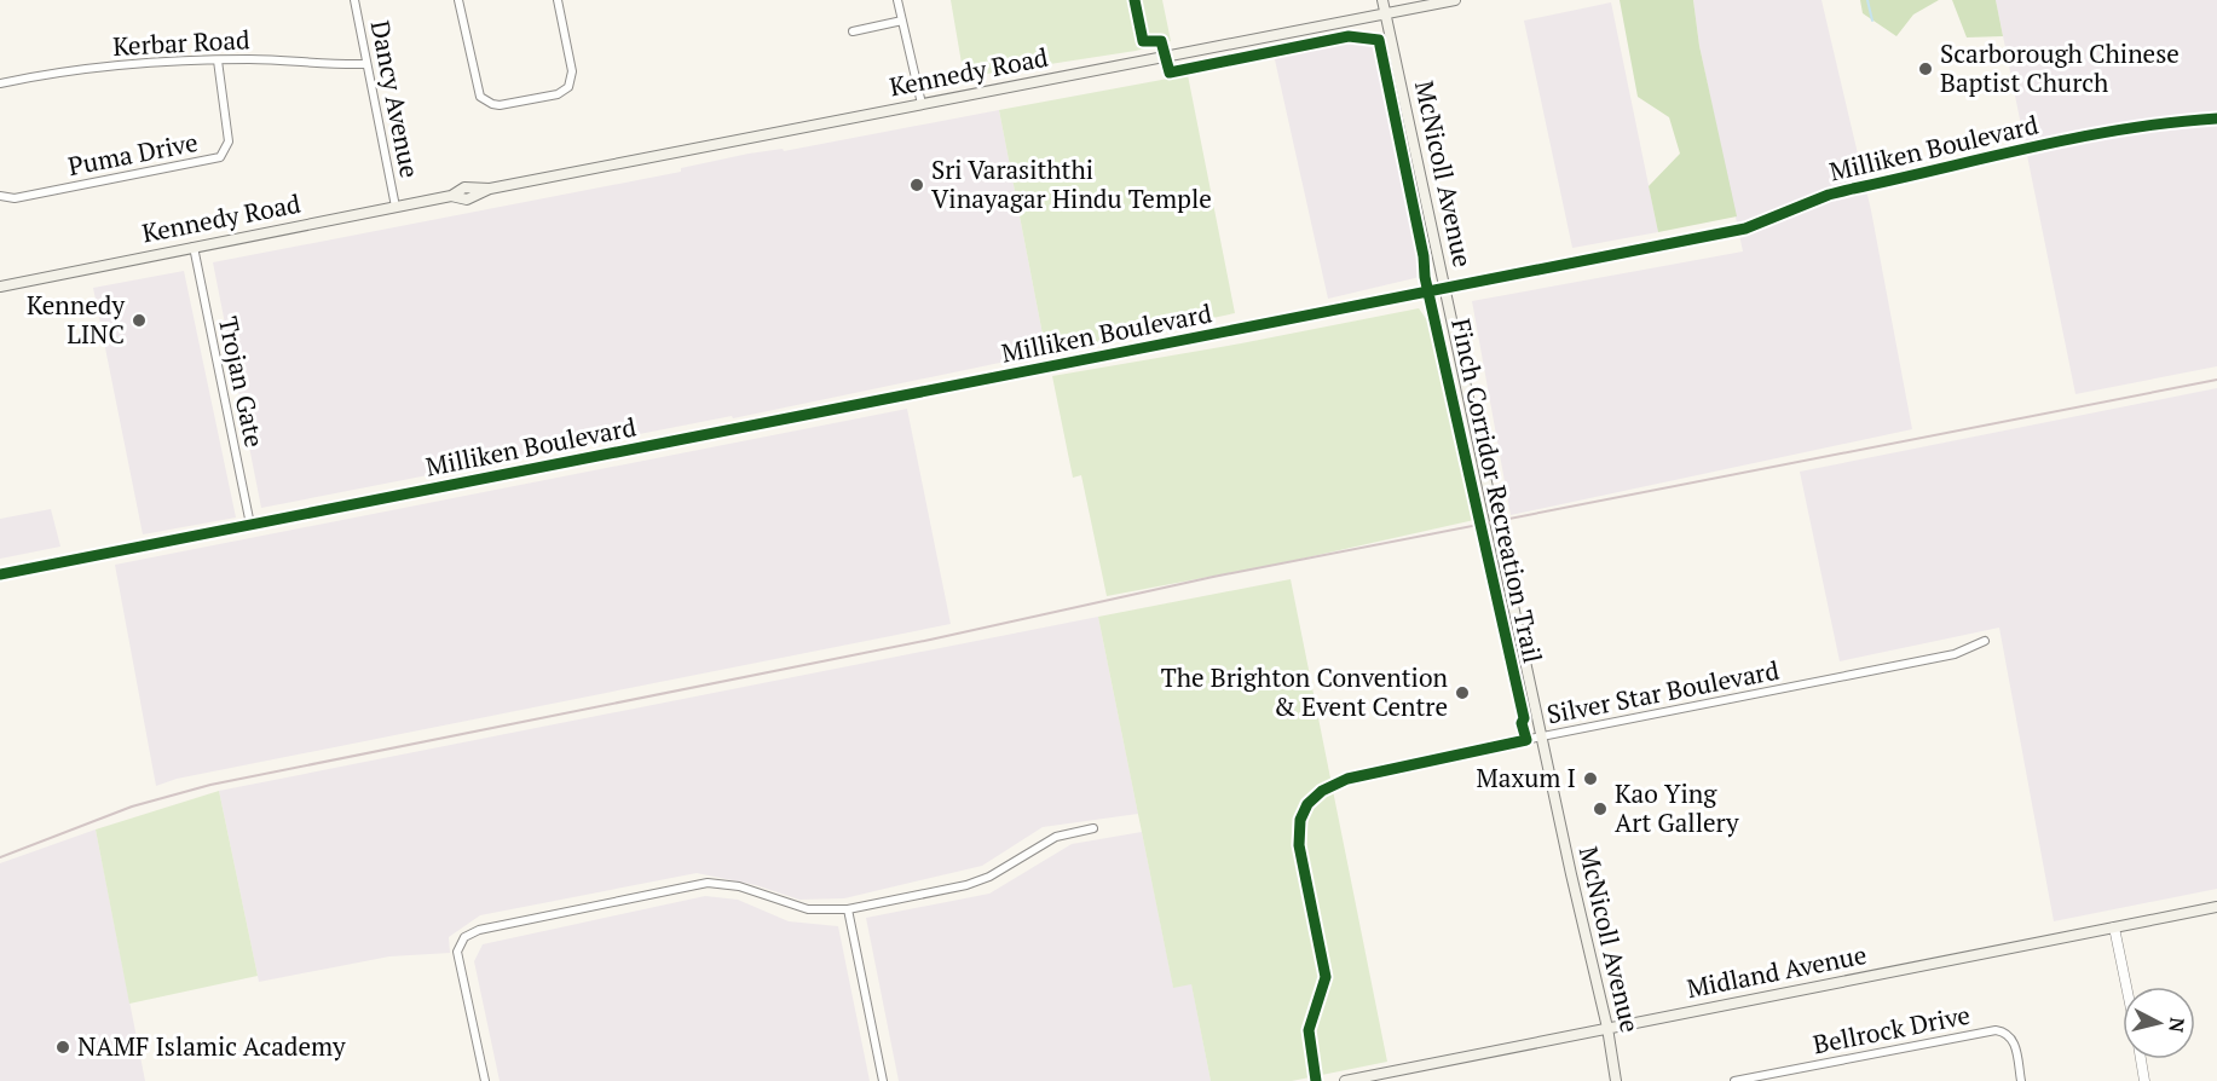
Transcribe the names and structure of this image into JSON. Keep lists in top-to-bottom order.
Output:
{
  "streets": {
    "main road": ["Kennedy Road", "McNicoll Avenue", "Midland Avenue"],
    "street": [
      "Kerbar Road",
      "Dancy Avenue",
      "Milliken Boulevard",
      "Puma Drive",
      "Trojan Gate",
      "Silver Star Boulevard",
      "Bellrock Drive"
    ],
    "cycle path": ["Finch Corridor Recreation Trail"]
  },
  "crossings": [
    ["Kerbar Road", "Dancy Avenue"],
    ["Kerbar Road", "Puma Drive"],
    ["Kennedy Road", "Dancy Avenue"],
    ["Kennedy Road", "McNicoll Avenue"],
    ["Kennedy Road", "Trojan Gate"],
    ["Milliken Boulevard", "McNicoll Avenue"],
    ["Milliken Boulevard", "Trojan Gate"],
    ["McNicoll Avenue", "Silver Star Boulevard"],
    ["McNicoll Avenue", "Midland Avenue"]
  ],
  "places": [
    "Scarborough Chinese Baptist Church",
    "Sri Varasiththi Vinayagar Hindu Temple",
    "Kennedy LINC",
    "The Brighton Convention & Event Centre",
    "Maxum I",
    "Kao Ying Art Gallery",
    "NAMF Islamic Academy"
  ],
  "north": "right"
}
